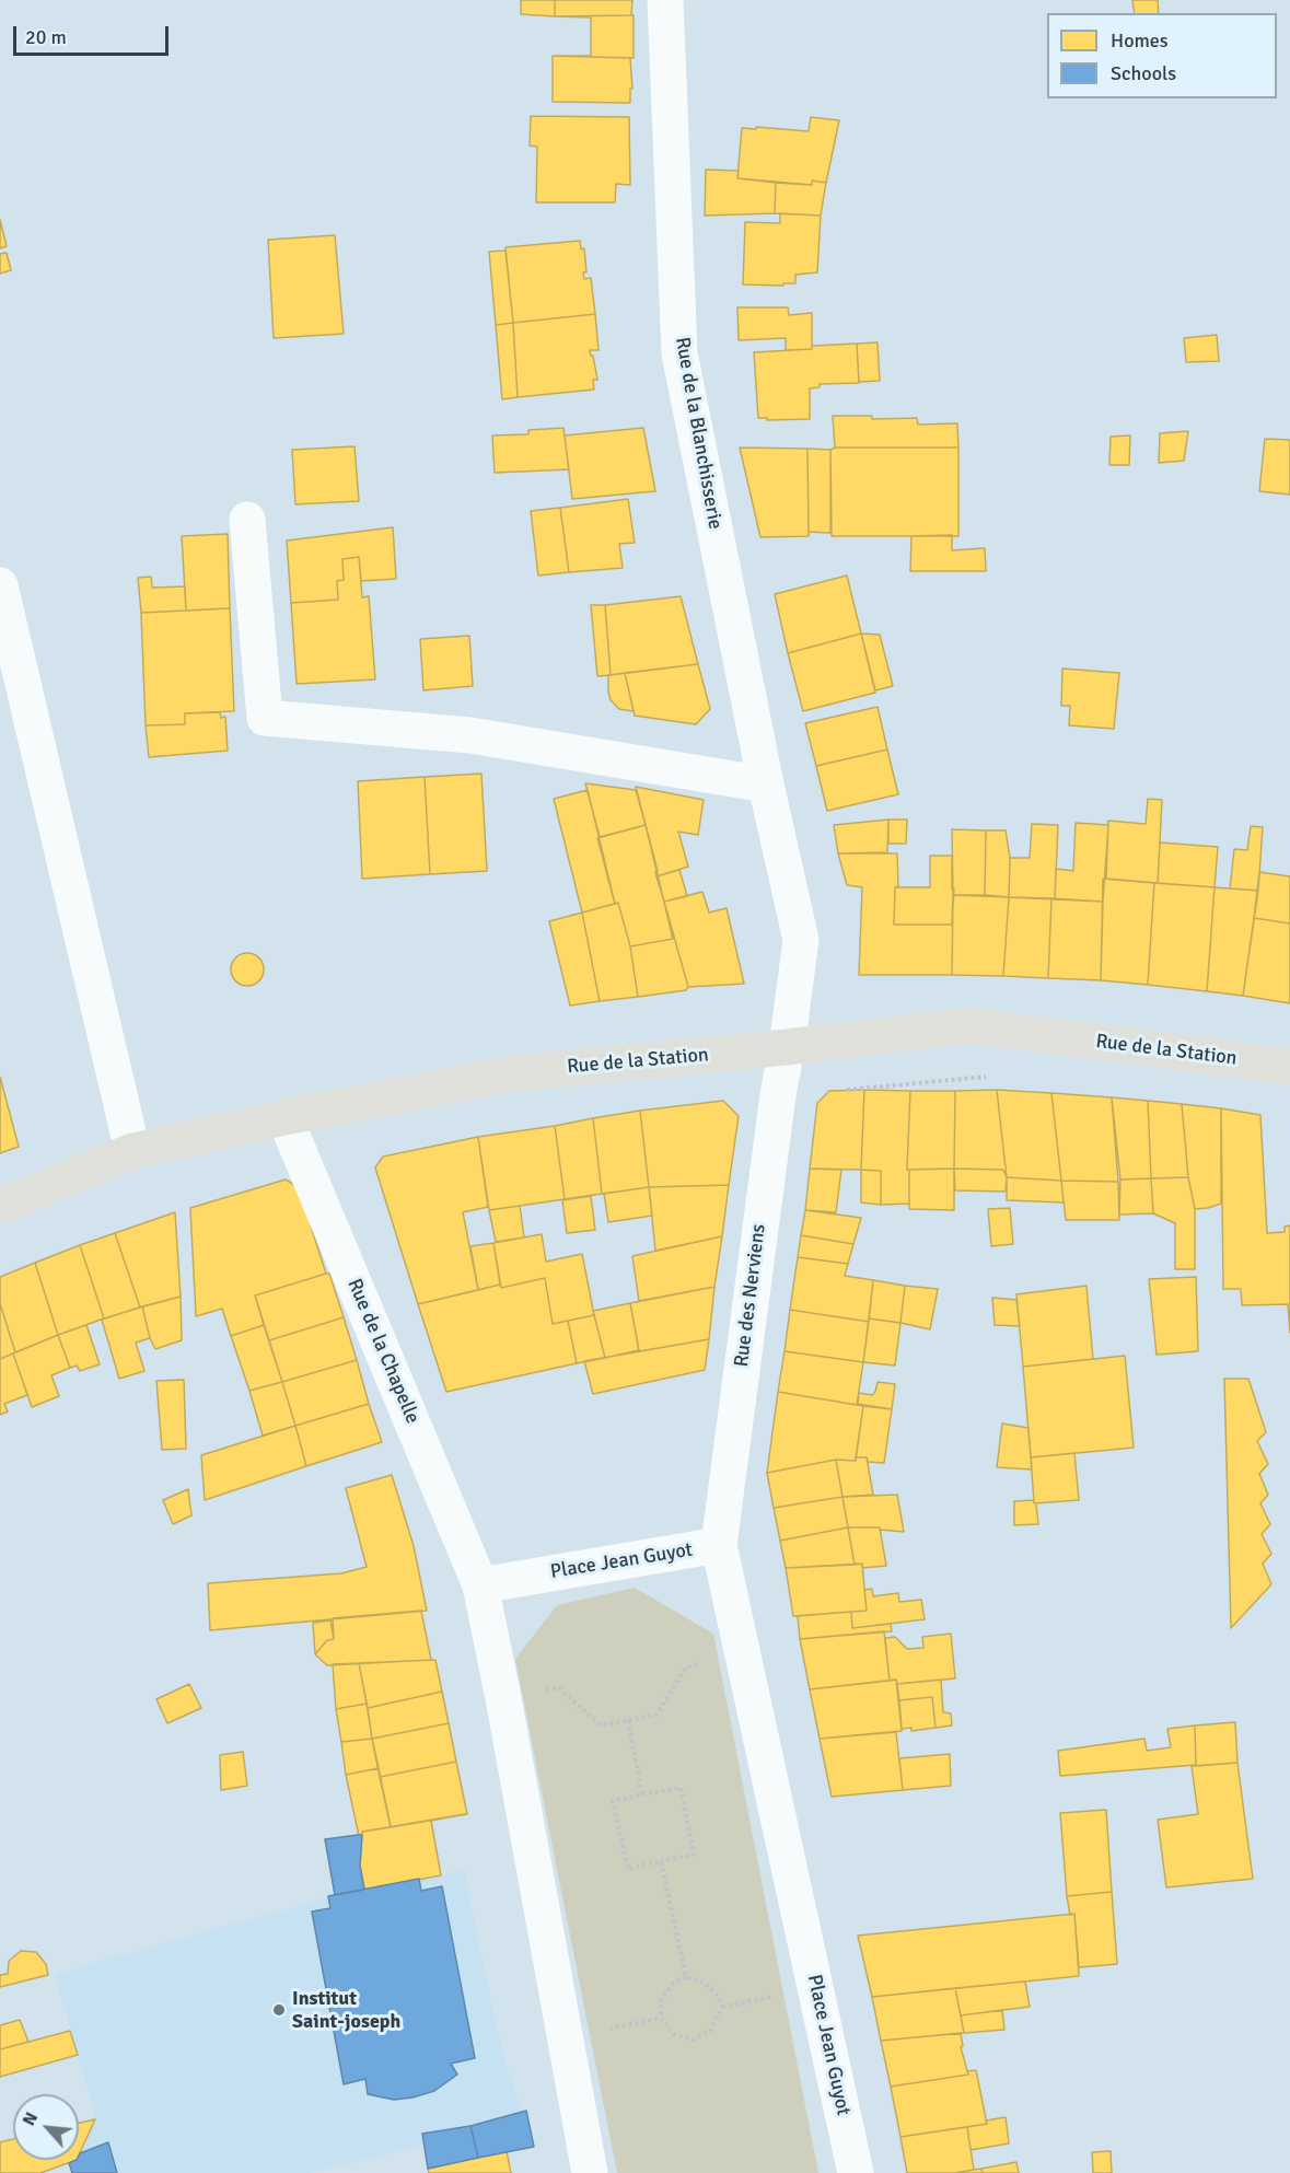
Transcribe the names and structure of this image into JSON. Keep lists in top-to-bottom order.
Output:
{
  "streets": {
    "main road": ["Rue de la Station"],
    "street": [
      "Rue de la Blanchisserie",
      "Rue des Nerviens",
      "Rue de la Chapelle",
      "Place Jean Guyot"
    ]
  },
  "crossings": [
    ["Rue de la Blanchisserie", "Rue de la Station"],
    ["Rue de la Blanchisserie", "Rue des Nerviens"],
    ["Rue de la Station", "Rue des Nerviens"],
    ["Rue de la Station", "Rue de la Chapelle"],
    ["Rue des Nerviens", "Place Jean Guyot"],
    ["Rue de la Chapelle", "Place Jean Guyot"]
  ],
  "places": ["Institut Saint-joseph"],
  "legend": ["Homes", "Schools"],
  "scale_bar": "20 m",
  "north": "top left"
}
